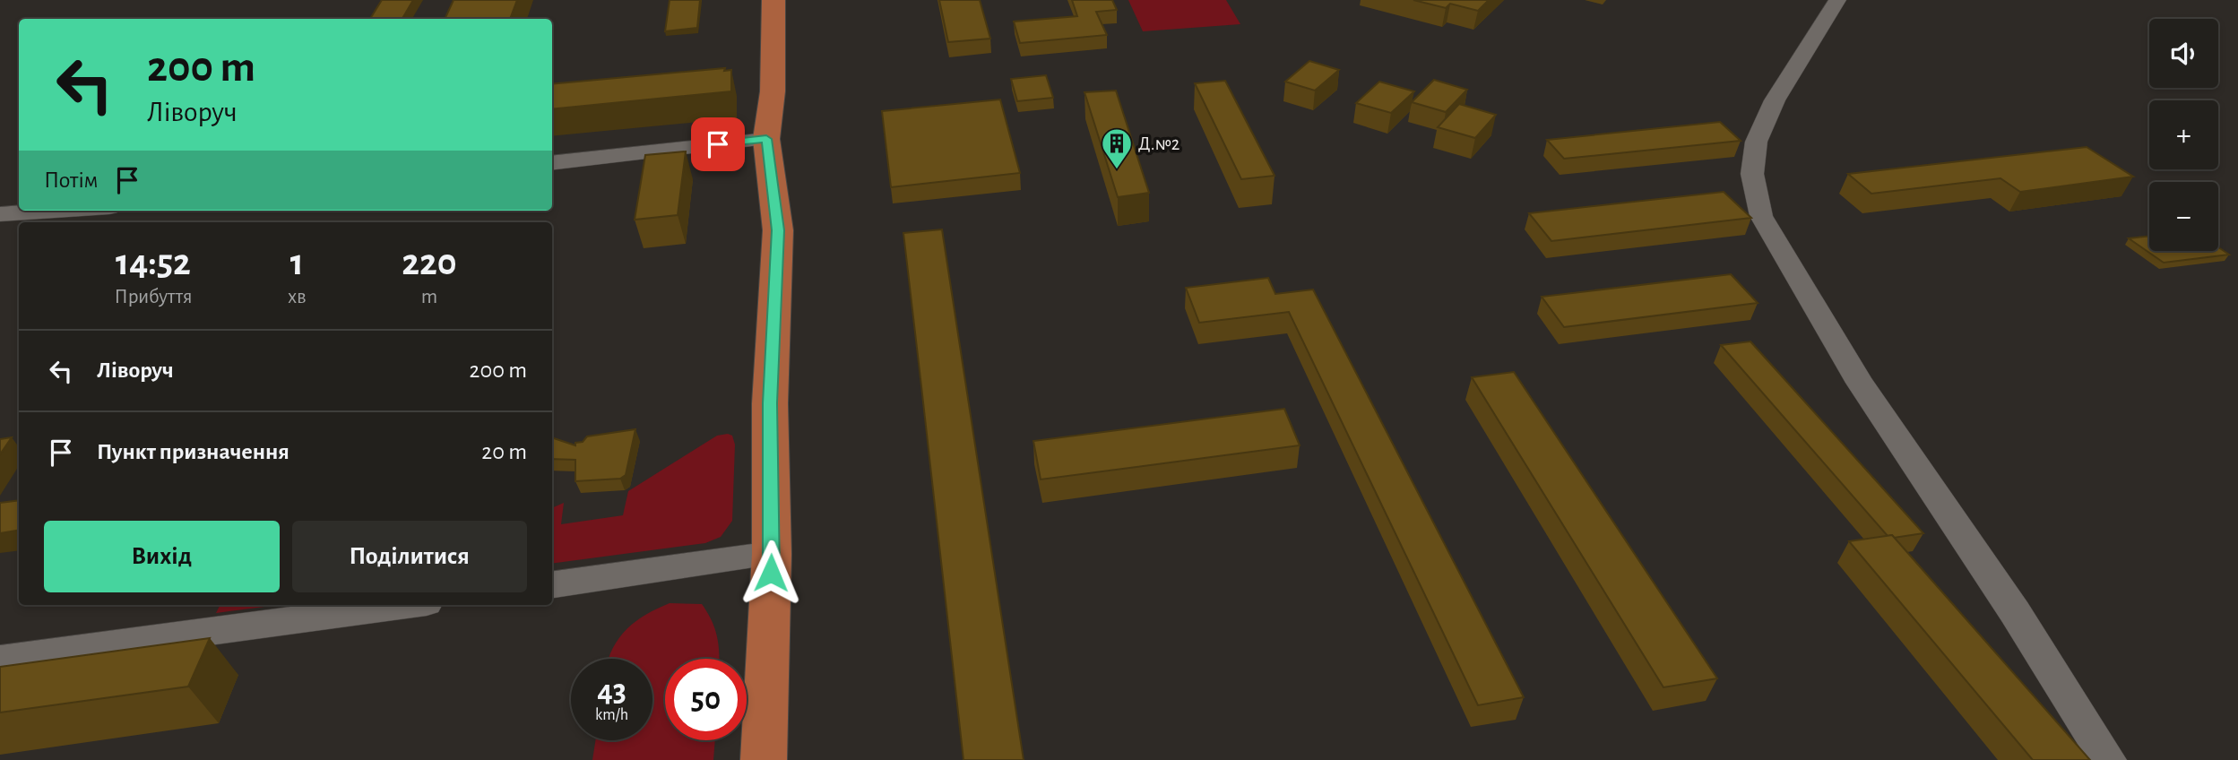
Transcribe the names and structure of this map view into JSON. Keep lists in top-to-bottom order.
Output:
{
  "places": {
    "building": ["Д.№2"]
  },
  "page": {
    "map_buttons": ["+", "−"],
    "turn": ["200 m", "Ліворуч"],
    "then": "Потім",
    "eta": [
      "14:52",
      "Прибуття",
      "1",
      "хв",
      "220",
      "m"
    ],
    "list": [
      {
        "name": "Ліворуч",
        "value": "200 m"
      },
      {
        "name": "Пункт призначення",
        "value": "20 m"
      }
    ],
    "buttons": ["Вихід", "Поділитися"],
    "speed": "43 km/h",
    "limit": "50"
  }
}
